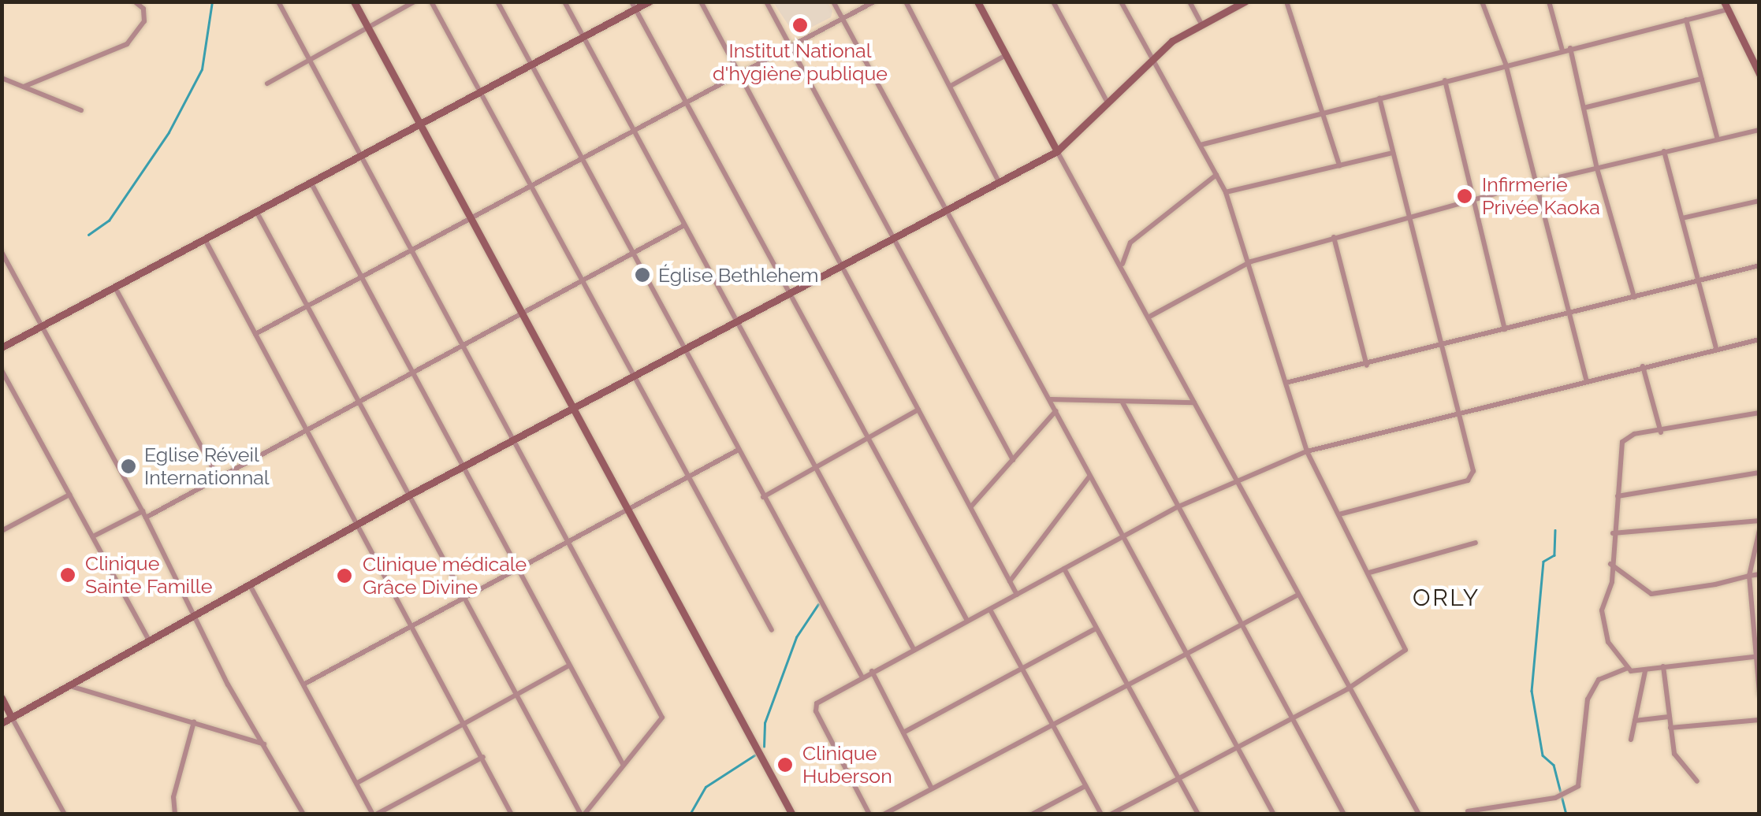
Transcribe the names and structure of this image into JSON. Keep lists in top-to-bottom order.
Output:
{
  "districts": ["ORLY"],
  "places": [
    "Institut National d'hygiène publique",
    "Infirmerie Privée Kaoka",
    "Église Bethlehem",
    "Eglise Réveil Internationnal",
    "Clinique Sainte Famille",
    "Clinique médicale Grâce Divine",
    "Clinique Huberson"
  ]
}
